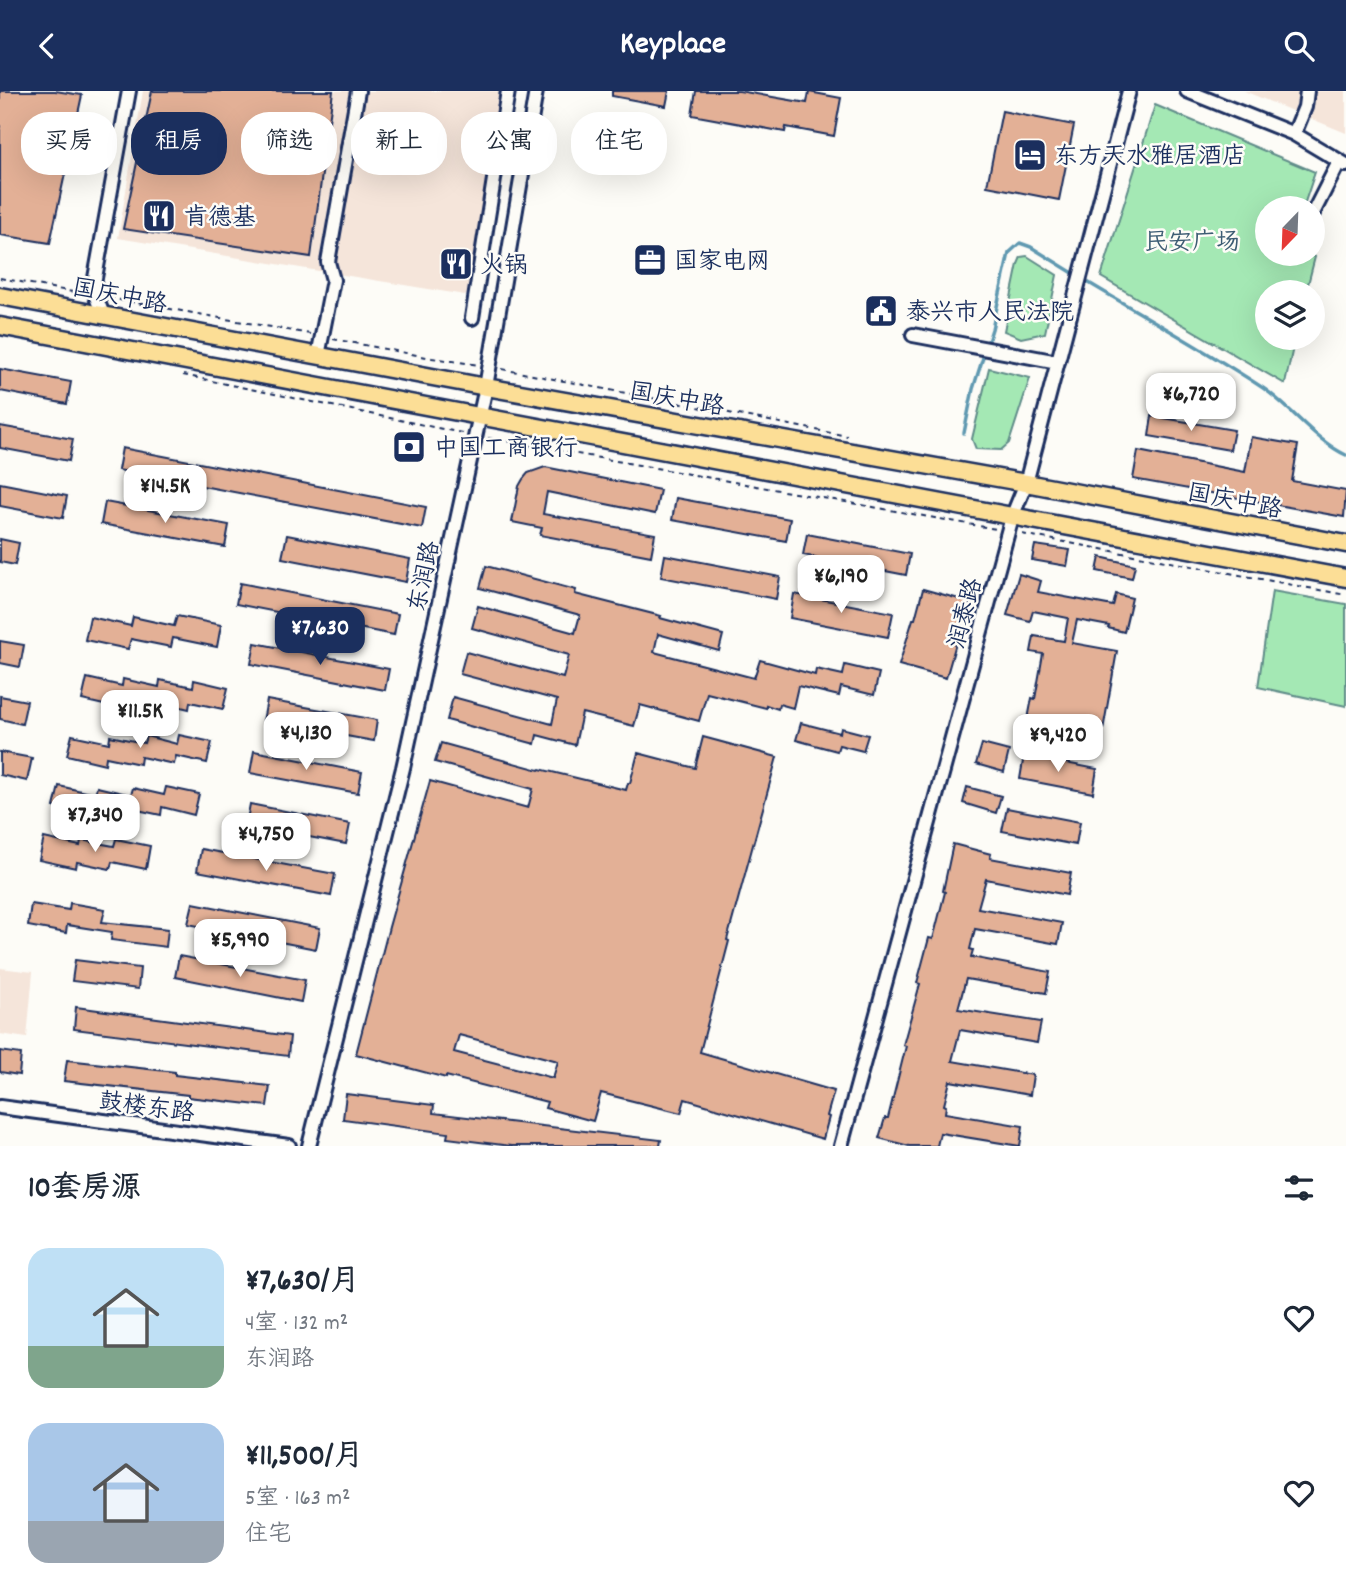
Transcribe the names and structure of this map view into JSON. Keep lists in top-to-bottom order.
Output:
{
  "streets": {
    "main road": ["国庆中路"],
    "street": ["东润路", "润泰路", "鼓楼东路"]
  },
  "crossings": [
    ["国庆中路", "东润路"],
    ["国庆中路", "润泰路"]
  ],
  "parks": ["民安广场"],
  "places": {
    "hotel": ["东方天水雅居酒店"],
    "restaurant": ["肯德基", "火锅"],
    "office": ["国家电网"],
    "public building": ["泰兴市人民法院"],
    "bank": ["中国工商银行"]
  },
  "north": "bottom left",
  "page": {
    "header": "Keyplace",
    "chip": [
      "买房",
      "租房",
      "筛选",
      "新上",
      "公寓",
      "住宅"
    ],
    "price": [
      "¥6,720",
      "¥14.5K",
      "¥6,190",
      "¥7,630",
      "¥11.5K",
      "¥4,130",
      "¥9,420",
      "¥7,340",
      "¥4,750",
      "¥5,990"
    ],
    "heading": "10套房源",
    "list": [
      {
        "name": "¥7,630/月",
        "note": "4室 · 132 m² · 东润路"
      },
      {
        "name": "¥11,500/月",
        "note": "5室 · 163 m² · 住宅"
      }
    ]
  }
}
